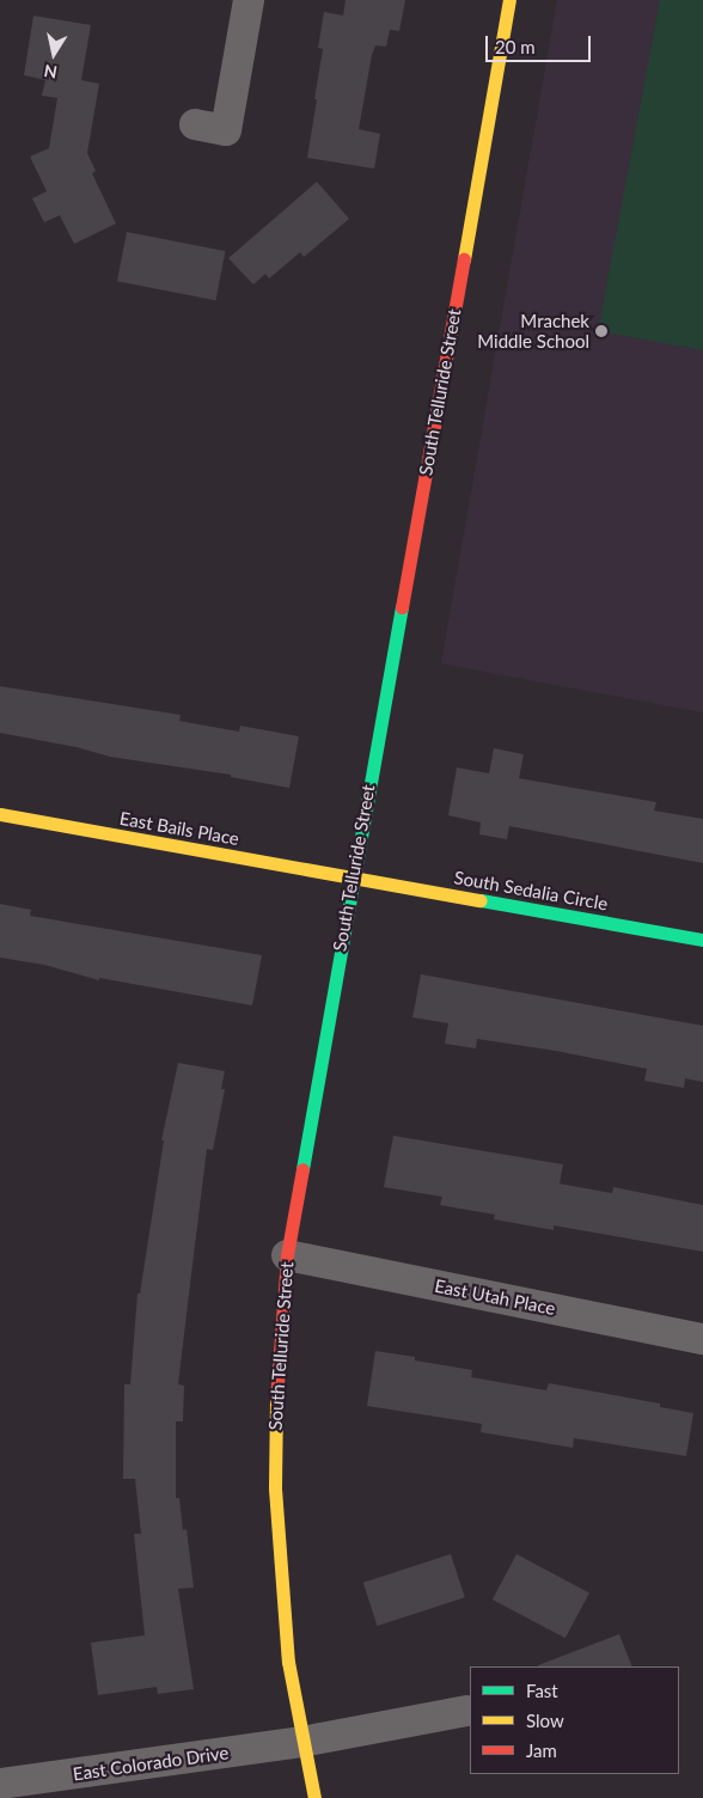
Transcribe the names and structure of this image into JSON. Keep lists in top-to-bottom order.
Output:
{
  "streets": {
    "street": [
      "South Telluride Street",
      "East Bails Place",
      "South Sedalia Circle",
      "East Utah Place",
      "East Colorado Drive"
    ]
  },
  "crossings": [
    ["South Telluride Street", "East Bails Place"],
    ["South Telluride Street", "South Sedalia Circle"],
    ["South Telluride Street", "East Utah Place"],
    ["South Telluride Street", "East Colorado Drive"],
    ["East Bails Place", "South Sedalia Circle"]
  ],
  "places": ["Mrachek Middle School"],
  "legend": ["Fast", "Slow", "Jam"],
  "scale_bar": "20 m",
  "north": "bottom"
}
